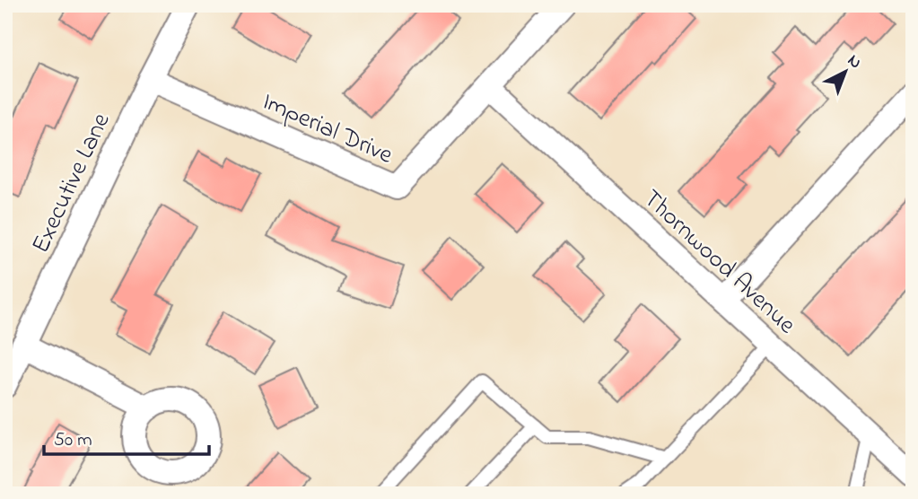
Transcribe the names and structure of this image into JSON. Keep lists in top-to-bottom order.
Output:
{
  "streets": {
    "street": ["Imperial Drive", "Executive Lane", "Thornwood Avenue"]
  },
  "crossings": [
    ["Imperial Drive", "Executive Lane"],
    ["Imperial Drive", "Thornwood Avenue"]
  ],
  "scale_bar": "50 m",
  "north": "top right"
}
